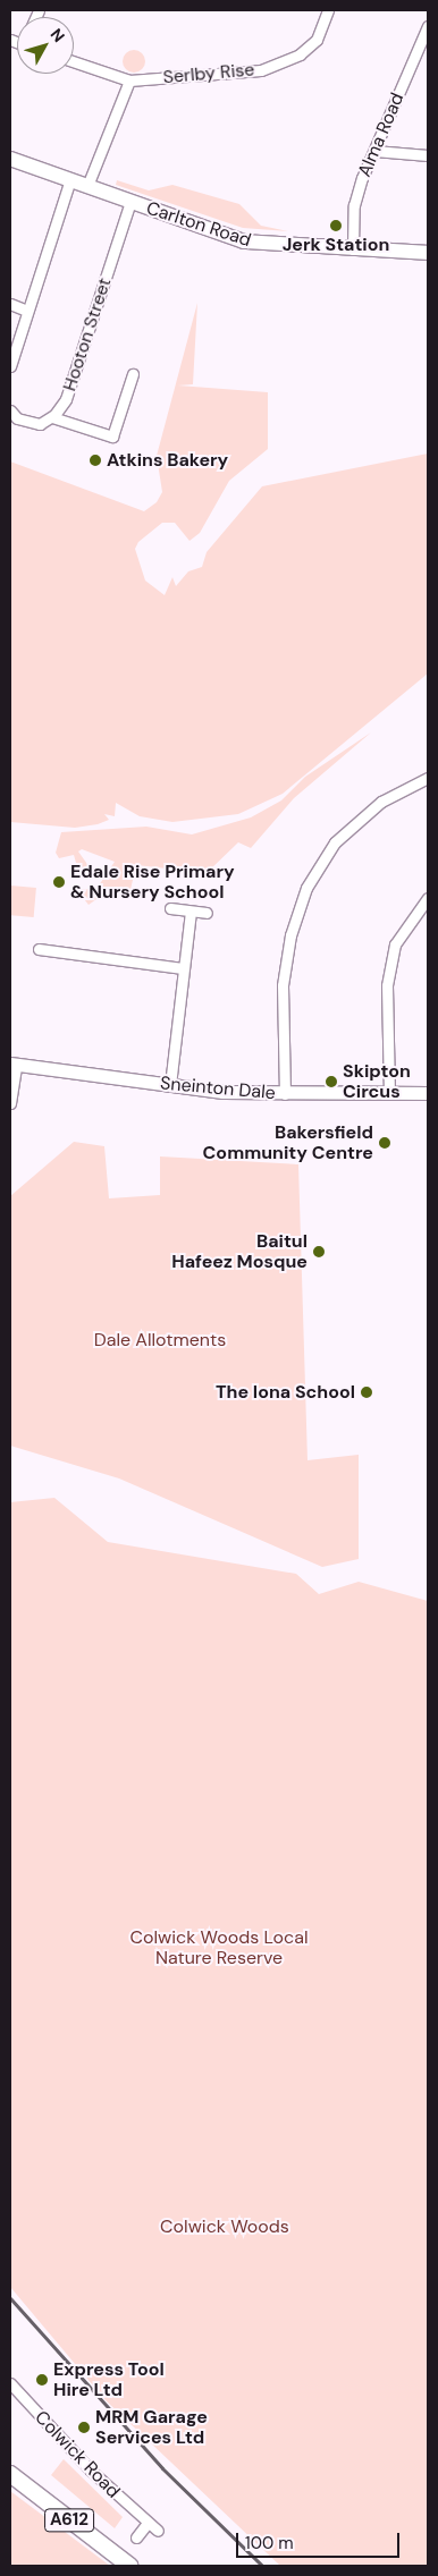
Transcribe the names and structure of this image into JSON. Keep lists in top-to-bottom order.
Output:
{
  "streets": {
    "main road": ["Carlton Road", "A612"],
    "street": [
      "Serlby Rise",
      "Alma Road",
      "Hooton Street",
      "Sneinton Dale",
      "Colwick Road"
    ]
  },
  "crossings": [
    ["Alma Road", "Carlton Road"],
    ["Carlton Road", "Hooton Street"]
  ],
  "parks": ["Dale Allotments", "Colwick Woods Local Nature Reserve", "Colwick Woods"],
  "places": [
    "Jerk Station",
    "Atkins Bakery",
    "Edale Rise Primary & Nursery School",
    "Skipton Circus",
    "Bakersfield Community Centre",
    "Baitul Hafeez Mosque",
    "The Iona School",
    "Express Tool Hire Ltd",
    "MRM Garage Services Ltd"
  ],
  "scale_bar": "100 m",
  "north": "top right"
}
